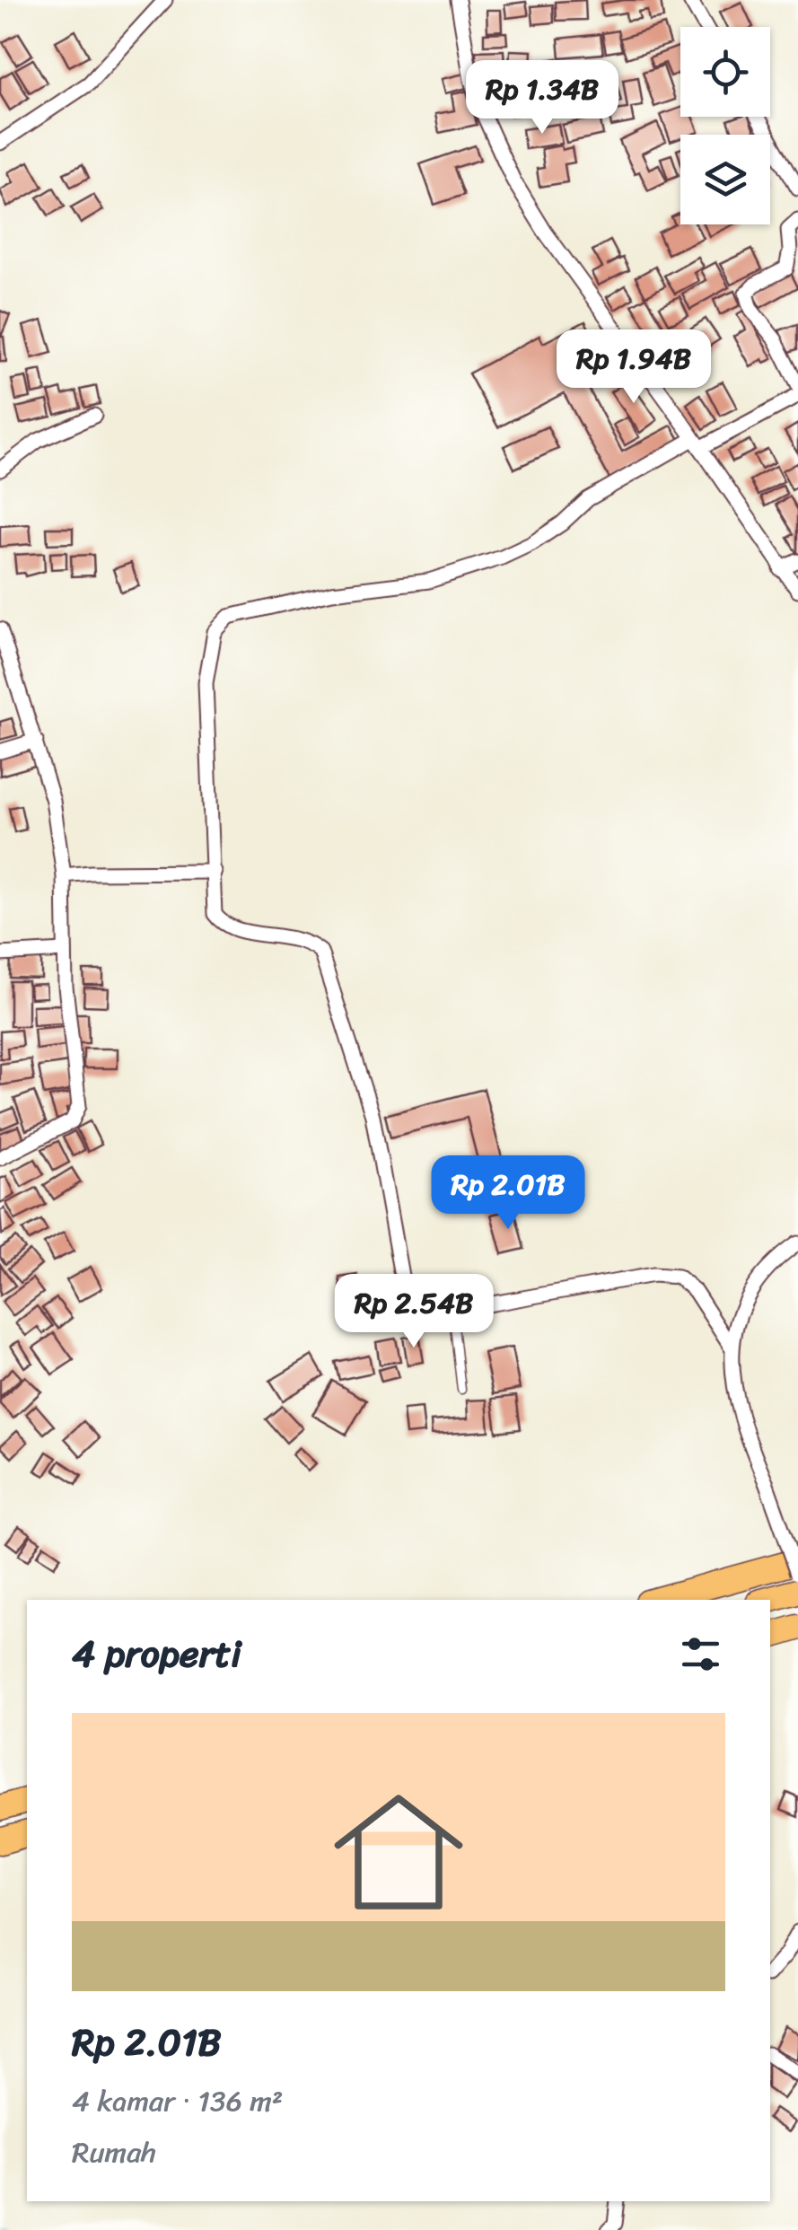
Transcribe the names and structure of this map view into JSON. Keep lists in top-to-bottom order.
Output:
{
  "page": {
    "price": [
      "Rp 1.34B",
      "Rp 1.94B",
      "Rp 2.01B",
      "Rp 2.54B"
    ],
    "heading": "4 properti",
    "list": [
      {
        "name": "Rp 2.01B",
        "note": "4 kamar · 136 m² · Rumah"
      }
    ]
  }
}
